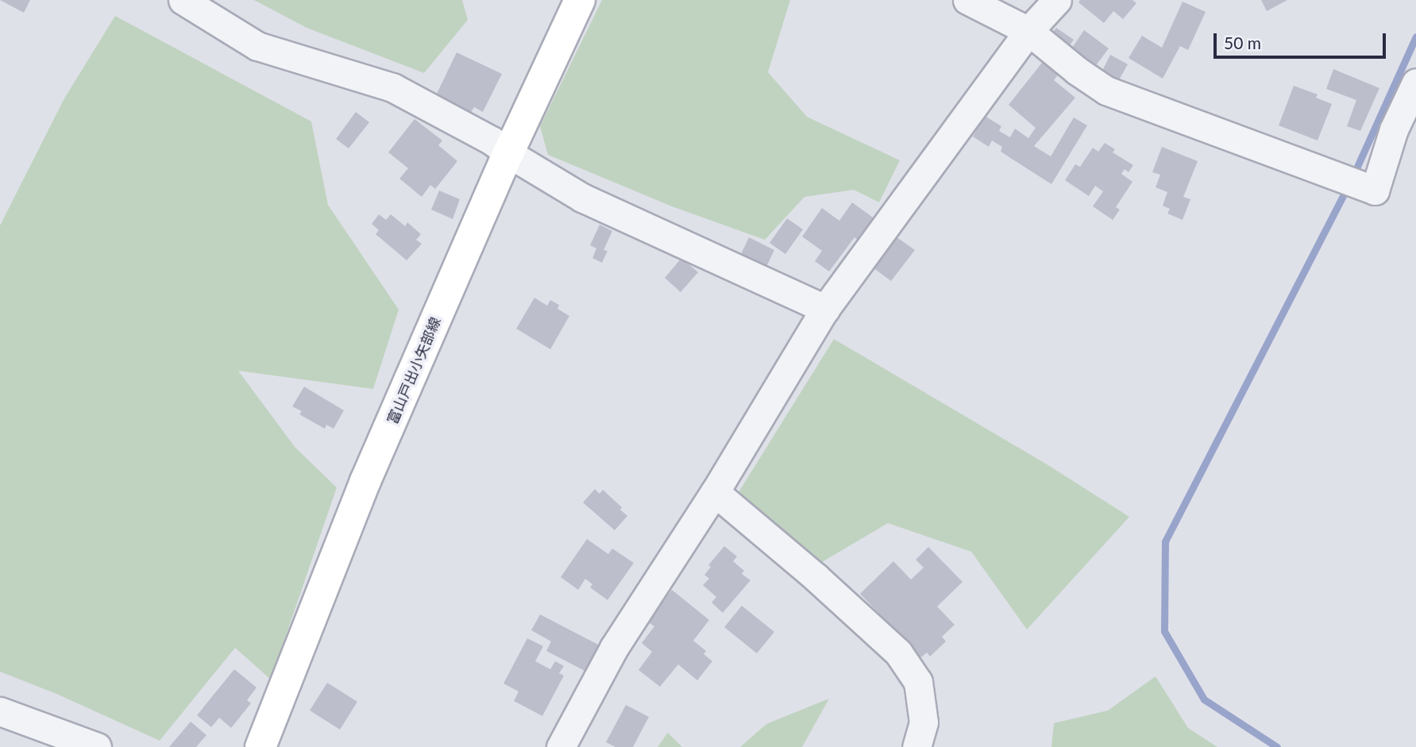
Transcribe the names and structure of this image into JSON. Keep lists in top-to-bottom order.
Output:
{
  "streets": {
    "main road": ["富山戸出小矢部線"]
  },
  "scale_bar": "50 m"
}
